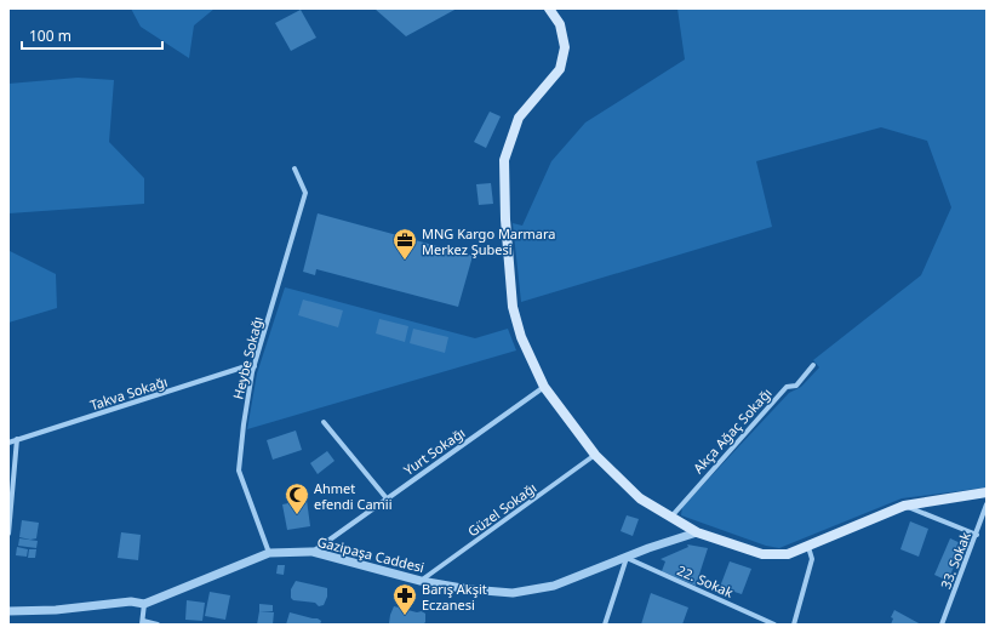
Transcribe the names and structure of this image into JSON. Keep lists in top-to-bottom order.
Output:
{
  "streets": {
    "street": [
      "Heybe Sokağı",
      "Takva Sokağı",
      "Akça Ağaç Sokağı",
      "Yurt Sokağı",
      "Güzel Sokağı",
      "Gazipaşa Caddesi",
      "33. Sokak",
      "22. Sokak"
    ]
  },
  "crossings": [
    ["Heybe Sokağı", "Takva Sokağı"],
    ["Heybe Sokağı", "Gazipaşa Caddesi"],
    ["Yurt Sokağı", "Gazipaşa Caddesi"],
    ["Güzel Sokağı", "Gazipaşa Caddesi"],
    ["Gazipaşa Caddesi", "22. Sokak"]
  ],
  "places": {
    "office": ["MNG Kargo Marmara Merkez Şubesi"],
    "mosque": ["Ahmet efendi Camii"],
    "pharmacy": ["Barış Akşit Eczanesi"]
  },
  "scale_bar": "100 m"
}
